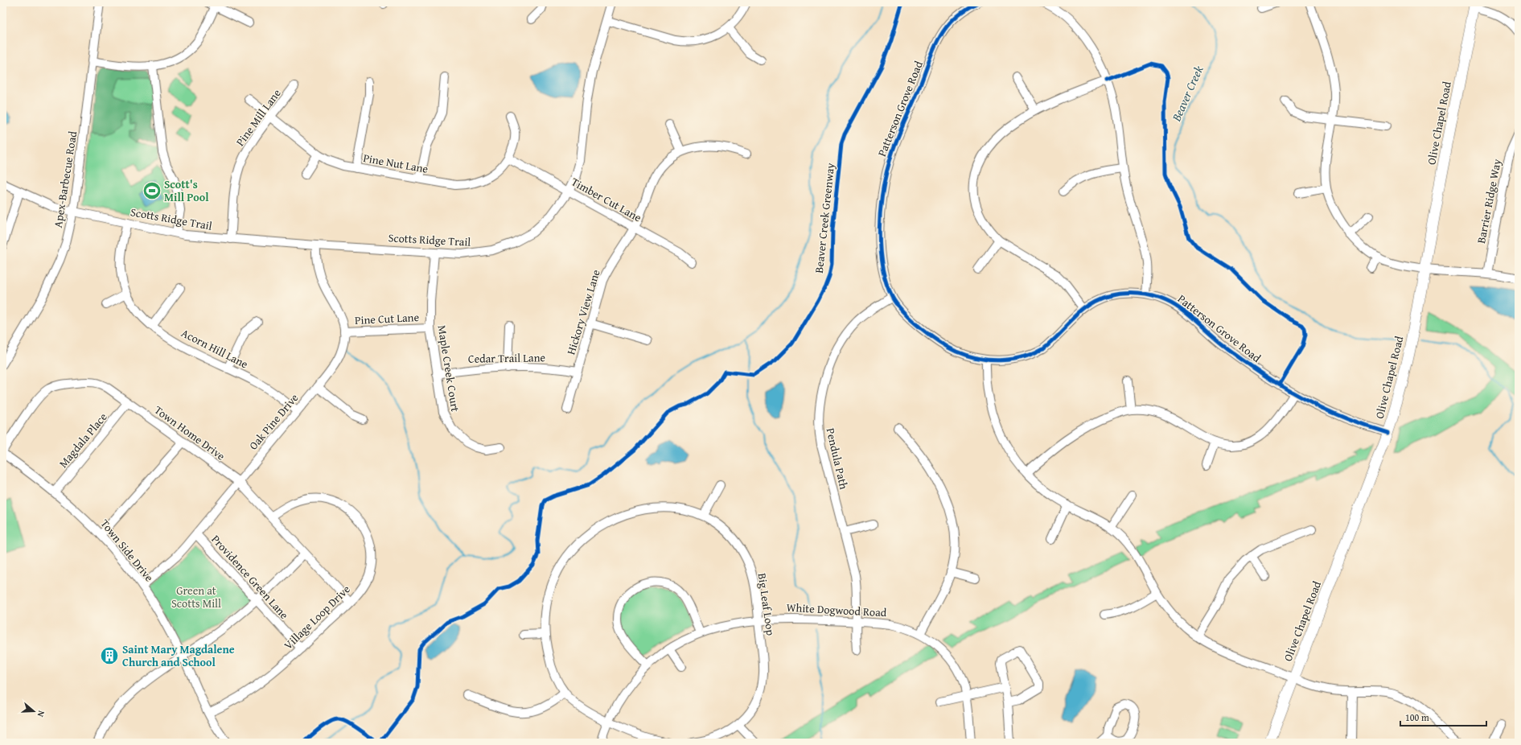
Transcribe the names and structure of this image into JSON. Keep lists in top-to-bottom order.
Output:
{
  "streets": {
    "main road": ["Olive Chapel Road"],
    "street": [
      "Patterson Grove Road",
      "Pine Mill Lane",
      "Pine Nut Lane",
      "Apex-Barbecue Road",
      "Timber Cut Lane",
      "Barrier Ridge Way",
      "Scotts Ridge Trail",
      "Hickory View Lane",
      "Pine Cut Lane",
      "Acorn Hill Lane",
      "Cedar Trail Lane",
      "Maple Creek Court",
      "Oak Pine Drive",
      "Town Home Drive",
      "Magdala Place",
      "Pendula Path",
      "Town Side Drive",
      "Providence Green Lane",
      "Big Leaf Loop",
      "White Dogwood Road",
      "Village Loop Drive"
    ],
    "cycle path": ["Beaver Creek Greenway"]
  },
  "crossings": [
    ["Patterson Grove Road", "Olive Chapel Road"],
    ["Patterson Grove Road", "Pendula Path"],
    ["Pine Mill Lane", "Pine Nut Lane"],
    ["Pine Mill Lane", "Scotts Ridge Trail"],
    ["Pine Nut Lane", "Timber Cut Lane"],
    ["Apex-Barbecue Road", "Scotts Ridge Trail"],
    ["Timber Cut Lane", "Scotts Ridge Trail"],
    ["Timber Cut Lane", "Hickory View Lane"],
    ["Scotts Ridge Trail", "Acorn Hill Lane"],
    ["Scotts Ridge Trail", "Maple Creek Court"],
    ["Scotts Ridge Trail", "Oak Pine Drive"],
    ["Hickory View Lane", "Cedar Trail Lane"],
    ["Pine Cut Lane", "Maple Creek Court"],
    ["Pine Cut Lane", "Oak Pine Drive"],
    ["Acorn Hill Lane", "Oak Pine Drive"],
    ["Cedar Trail Lane", "Maple Creek Court"],
    ["Oak Pine Drive", "Town Home Drive"],
    ["Oak Pine Drive", "Town Side Drive"],
    ["Oak Pine Drive", "Providence Green Lane"],
    ["Town Home Drive", "Magdala Place"],
    ["Town Home Drive", "Town Side Drive"],
    ["Town Home Drive", "Village Loop Drive"],
    ["Magdala Place", "Town Side Drive"],
    ["Pendula Path", "White Dogwood Road"],
    ["Town Side Drive", "Village Loop Drive"],
    ["Providence Green Lane", "Village Loop Drive"],
    ["Big Leaf Loop", "White Dogwood Road"]
  ],
  "water": ["Beaver Creek"],
  "parks": ["Green at Scotts Mill"],
  "places": {
    "sports": ["Scott's Mill Pool"],
    "building": ["Saint Mary Magdalene Church and School"]
  },
  "scale_bar": "100 m",
  "north": "right"
}
